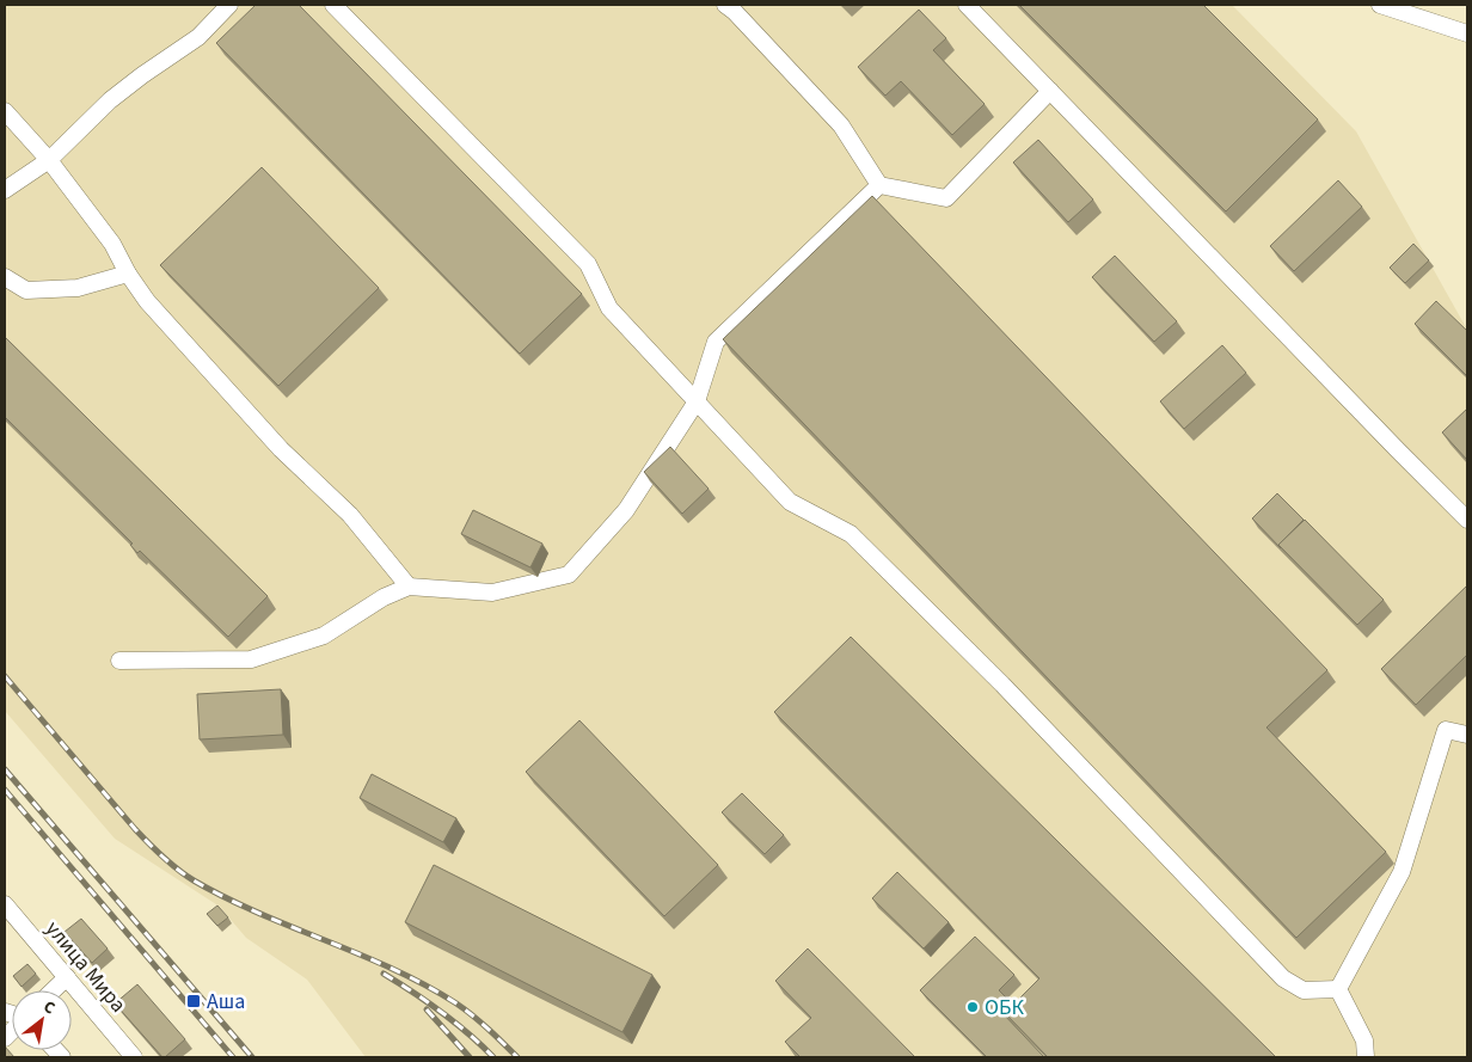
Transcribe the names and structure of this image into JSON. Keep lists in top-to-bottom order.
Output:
{
  "streets": {
    "street": ["улица Мира"]
  },
  "places": {
    "transit": ["Аша"],
    "other": ["ОБК"]
  },
  "north": "top right"
}
